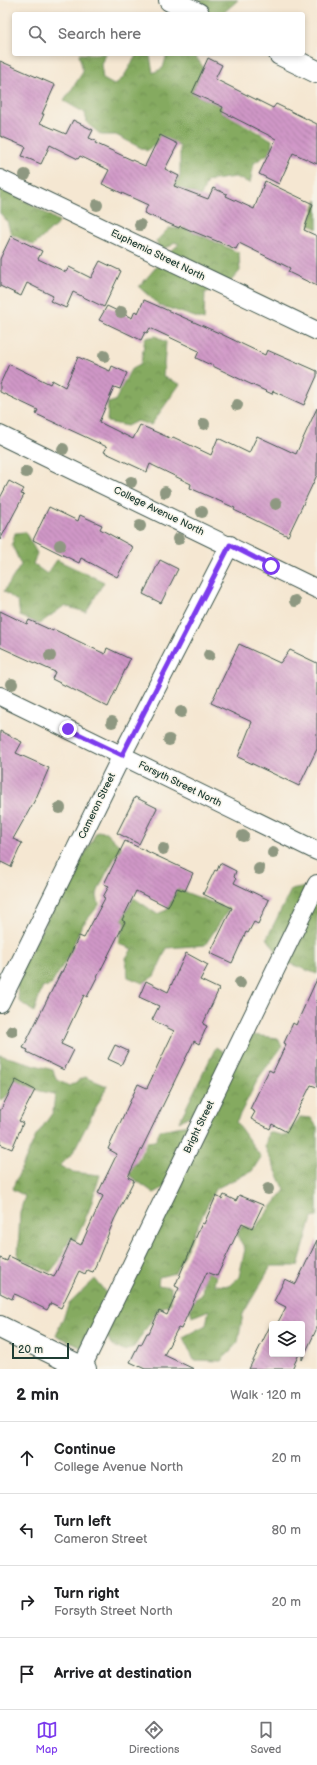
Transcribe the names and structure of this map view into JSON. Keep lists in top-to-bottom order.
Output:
{
  "streets": {
    "street": [
      "Euphemia Street North",
      "College Avenue North",
      "Forsyth Street North",
      "Cameron Street",
      "Bright Street"
    ]
  },
  "crossings": [
    ["College Avenue North", "Cameron Street"],
    ["Forsyth Street North", "Cameron Street"]
  ],
  "scale_bar": "20 m",
  "page": {
    "search": "Search here",
    "scale": "20 m",
    "heading": ["2 min", "Walk · 120 m"],
    "list": [
      ["Continue", "College Avenue North", "20 m"],
      ["Turn left", "Cameron Street", "80 m"],
      ["Turn right", "Forsyth Street North", "20 m"],
      "Arrive at destination"
    ],
    "nav": ["Map", "Directions", "Saved"]
  }
}
